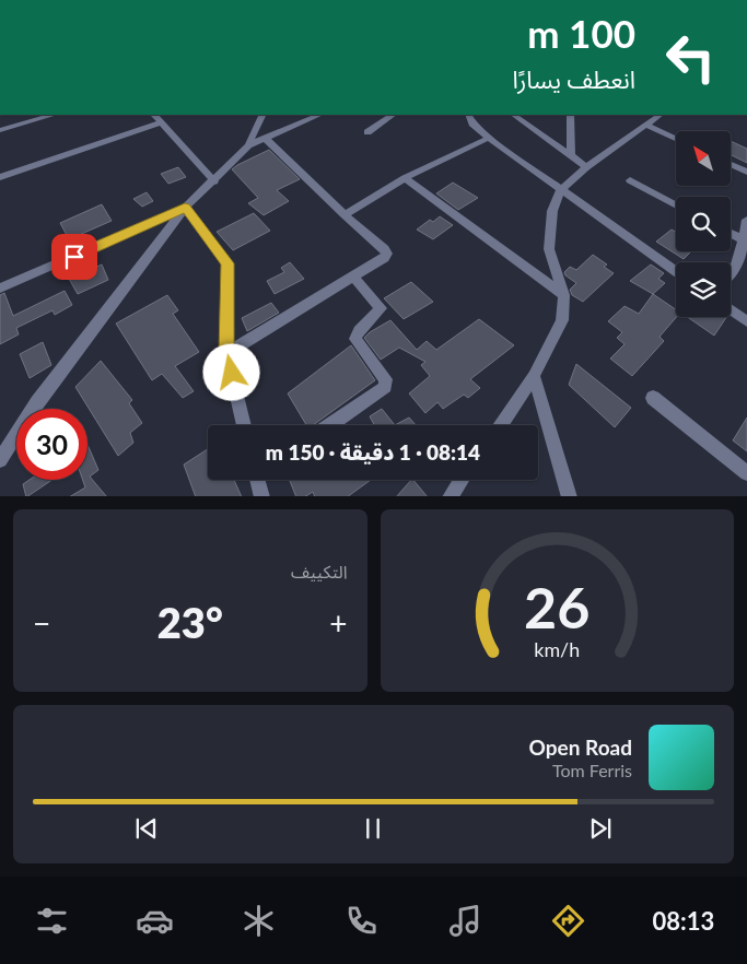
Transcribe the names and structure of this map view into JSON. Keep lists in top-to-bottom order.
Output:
{
  "north": "top left",
  "page": {
    "turn": ["100 m", "انعطف يسارًا"],
    "limit": "30",
    "trip": "08:14 · 1 دقيقة · 150 m",
    "tile": "التكييف",
    "heat": ["−", "23°", "+"],
    "song": ["Open Road", "Tom Ferris"],
    "tabs": "08:13",
    "gauge": ["26", "km/h"]
  }
}
